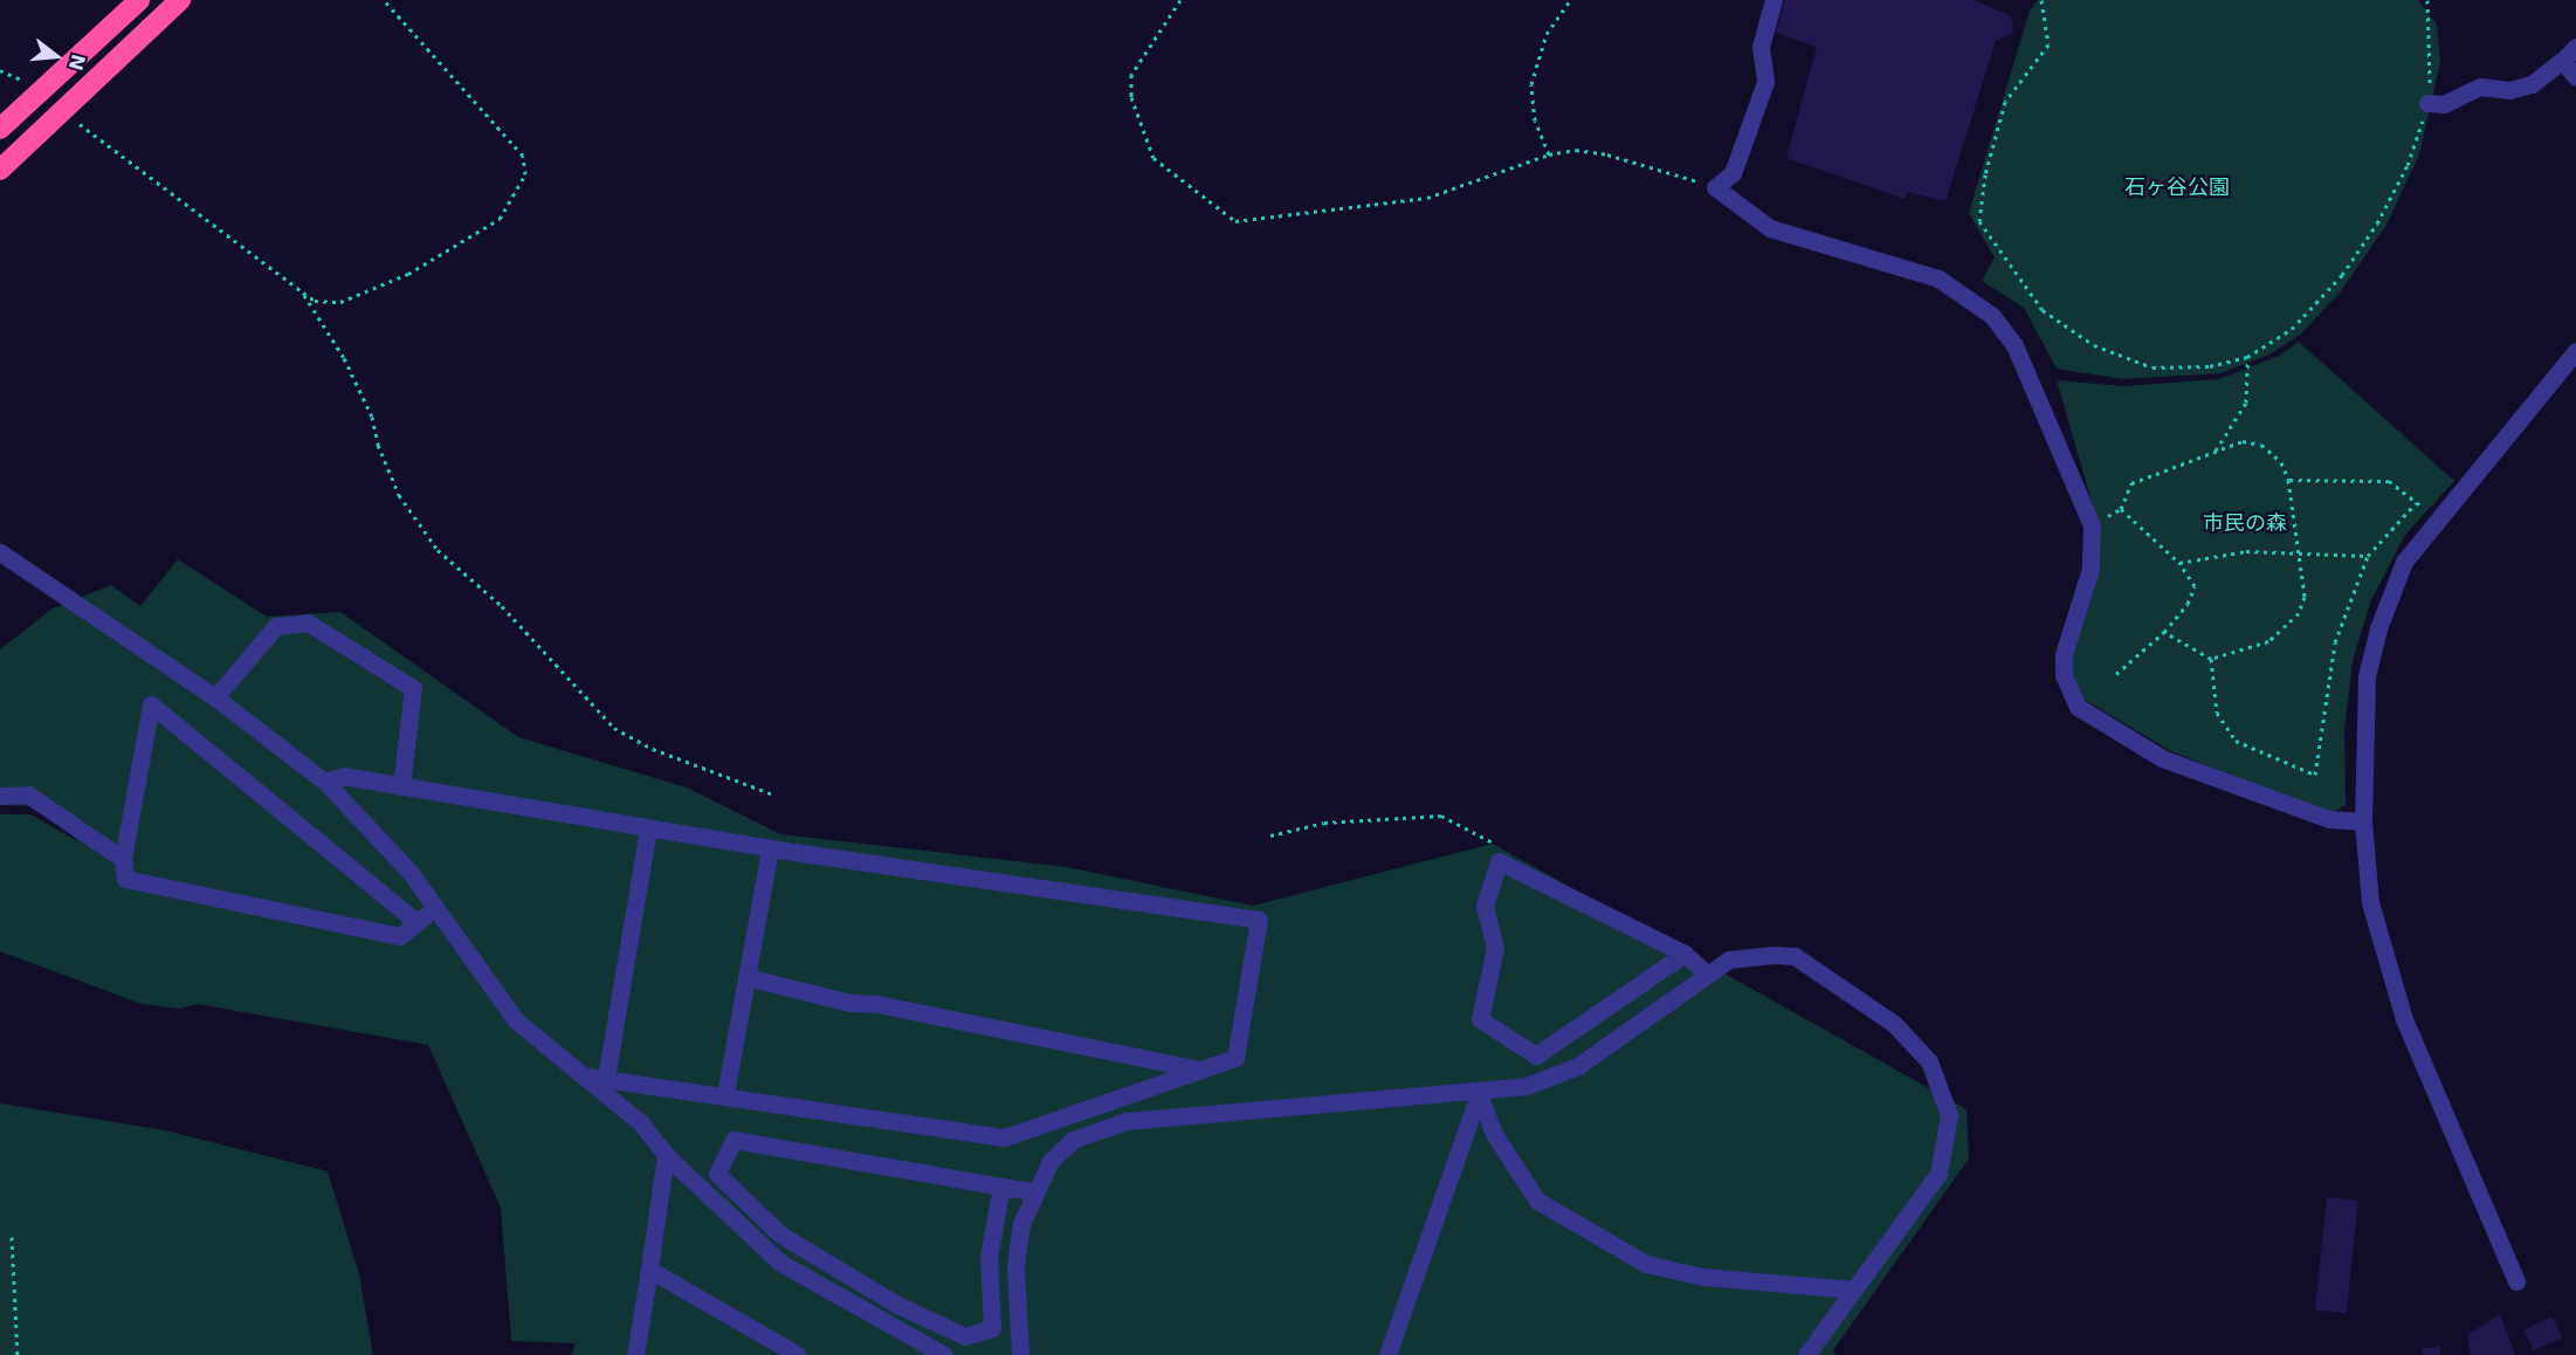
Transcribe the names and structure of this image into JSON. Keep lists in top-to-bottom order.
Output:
{
  "parks": ["石ヶ谷公園", "市民の森"],
  "north": "right"
}
